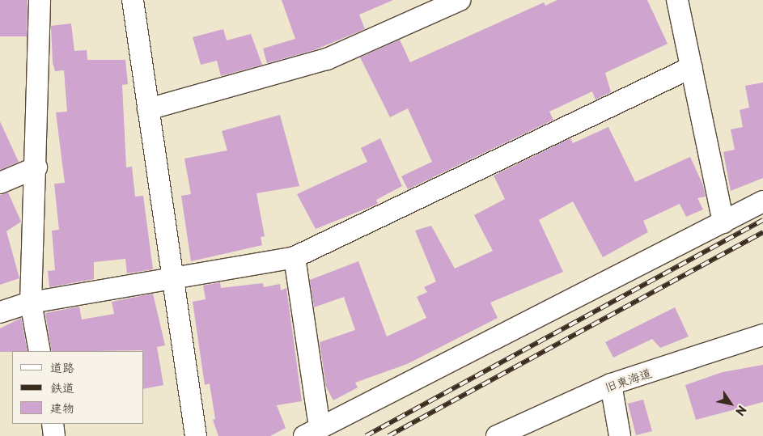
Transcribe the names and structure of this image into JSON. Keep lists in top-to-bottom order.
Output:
{
  "streets": {
    "street": ["旧東海道"]
  },
  "legend": ["道路", "鉄道", "建物"],
  "north": "bottom right"
}
